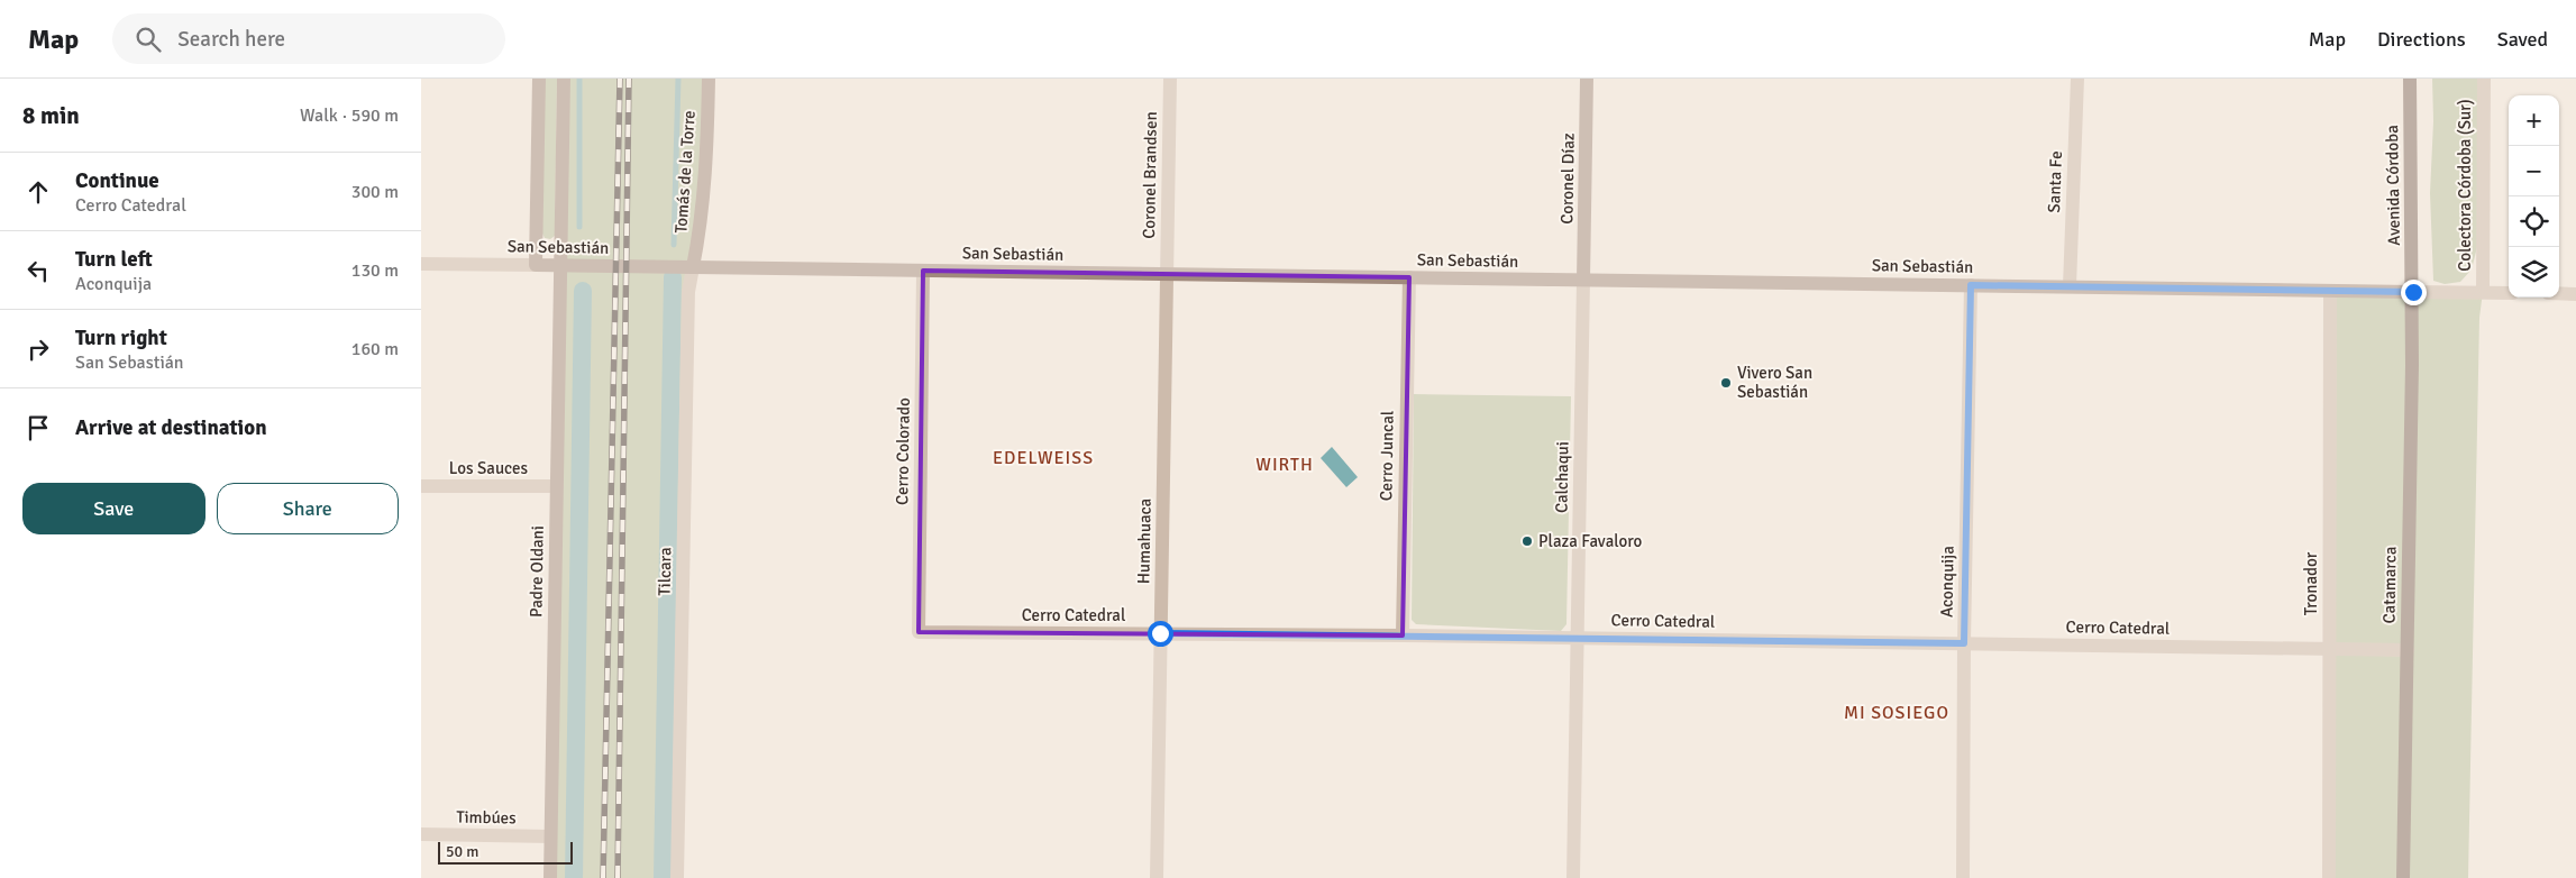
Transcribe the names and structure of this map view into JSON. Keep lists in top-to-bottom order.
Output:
{
  "streets": {
    "main road": [
      "Tomás de la Torre",
      "Coronel Díaz",
      "Avenida Córdoba",
      "San Sebastián",
      "Padre Oldani",
      "Catamarca"
    ],
    "street": [
      "Coronel Brandsen",
      "Santa Fe",
      "Colectora Córdoba (Sur)",
      "Cerro Colorado",
      "Cerro Juncal",
      "Los Sauces",
      "Calchaqui",
      "Humahuaca",
      "Tilcara",
      "Aconquija",
      "Tronador",
      "Cerro Catedral",
      "Timbúes"
    ]
  },
  "crossings": [
    ["Tomás de la Torre", "San Sebastián"],
    ["Tomás de la Torre", "Tilcara"],
    ["Coronel Brandsen", "San Sebastián"],
    ["Coronel Brandsen", "Humahuaca"],
    ["Coronel Díaz", "San Sebastián"],
    ["Coronel Díaz", "Calchaqui"],
    ["Santa Fe", "San Sebastián"],
    ["Avenida Córdoba", "San Sebastián"],
    ["Avenida Córdoba", "Catamarca"],
    ["Colectora Córdoba (Sur)", "San Sebastián"],
    ["San Sebastián", "Cerro Colorado"],
    ["San Sebastián", "Cerro Juncal"],
    ["San Sebastián", "Calchaqui"],
    ["San Sebastián", "Humahuaca"],
    ["San Sebastián", "Padre Oldani"],
    ["San Sebastián", "Tilcara"],
    ["San Sebastián", "Aconquija"],
    ["San Sebastián", "Tronador"],
    ["San Sebastián", "Catamarca"],
    ["Cerro Colorado", "Cerro Catedral"],
    ["Cerro Juncal", "Cerro Catedral"],
    ["Los Sauces", "Padre Oldani"],
    ["Calchaqui", "Cerro Catedral"],
    ["Humahuaca", "Cerro Catedral"],
    ["Padre Oldani", "Timbúes"],
    ["Aconquija", "Cerro Catedral"],
    ["Tronador", "Cerro Catedral"],
    ["Catamarca", "Cerro Catedral"]
  ],
  "districts": ["EDELWEISS", "WIRTH", "MI SOSIEGO"],
  "places": ["Vivero San Sebastián", "Plaza Favaloro"],
  "scale_bar": "50 m",
  "page": {
    "header": "Map",
    "search": "Search here",
    "nav": ["Map", "Directions", "Saved"],
    "heading": ["8 min", "Walk · 590 m"],
    "map_buttons": ["+", "−"],
    "list": [
      ["Continue", "Cerro Catedral", "300 m"],
      ["Turn left", "Aconquija", "130 m"],
      ["Turn right", "San Sebastián", "160 m"],
      "Arrive at destination"
    ],
    "buttons": ["Save", "Share"],
    "scale": "50 m"
  }
}
